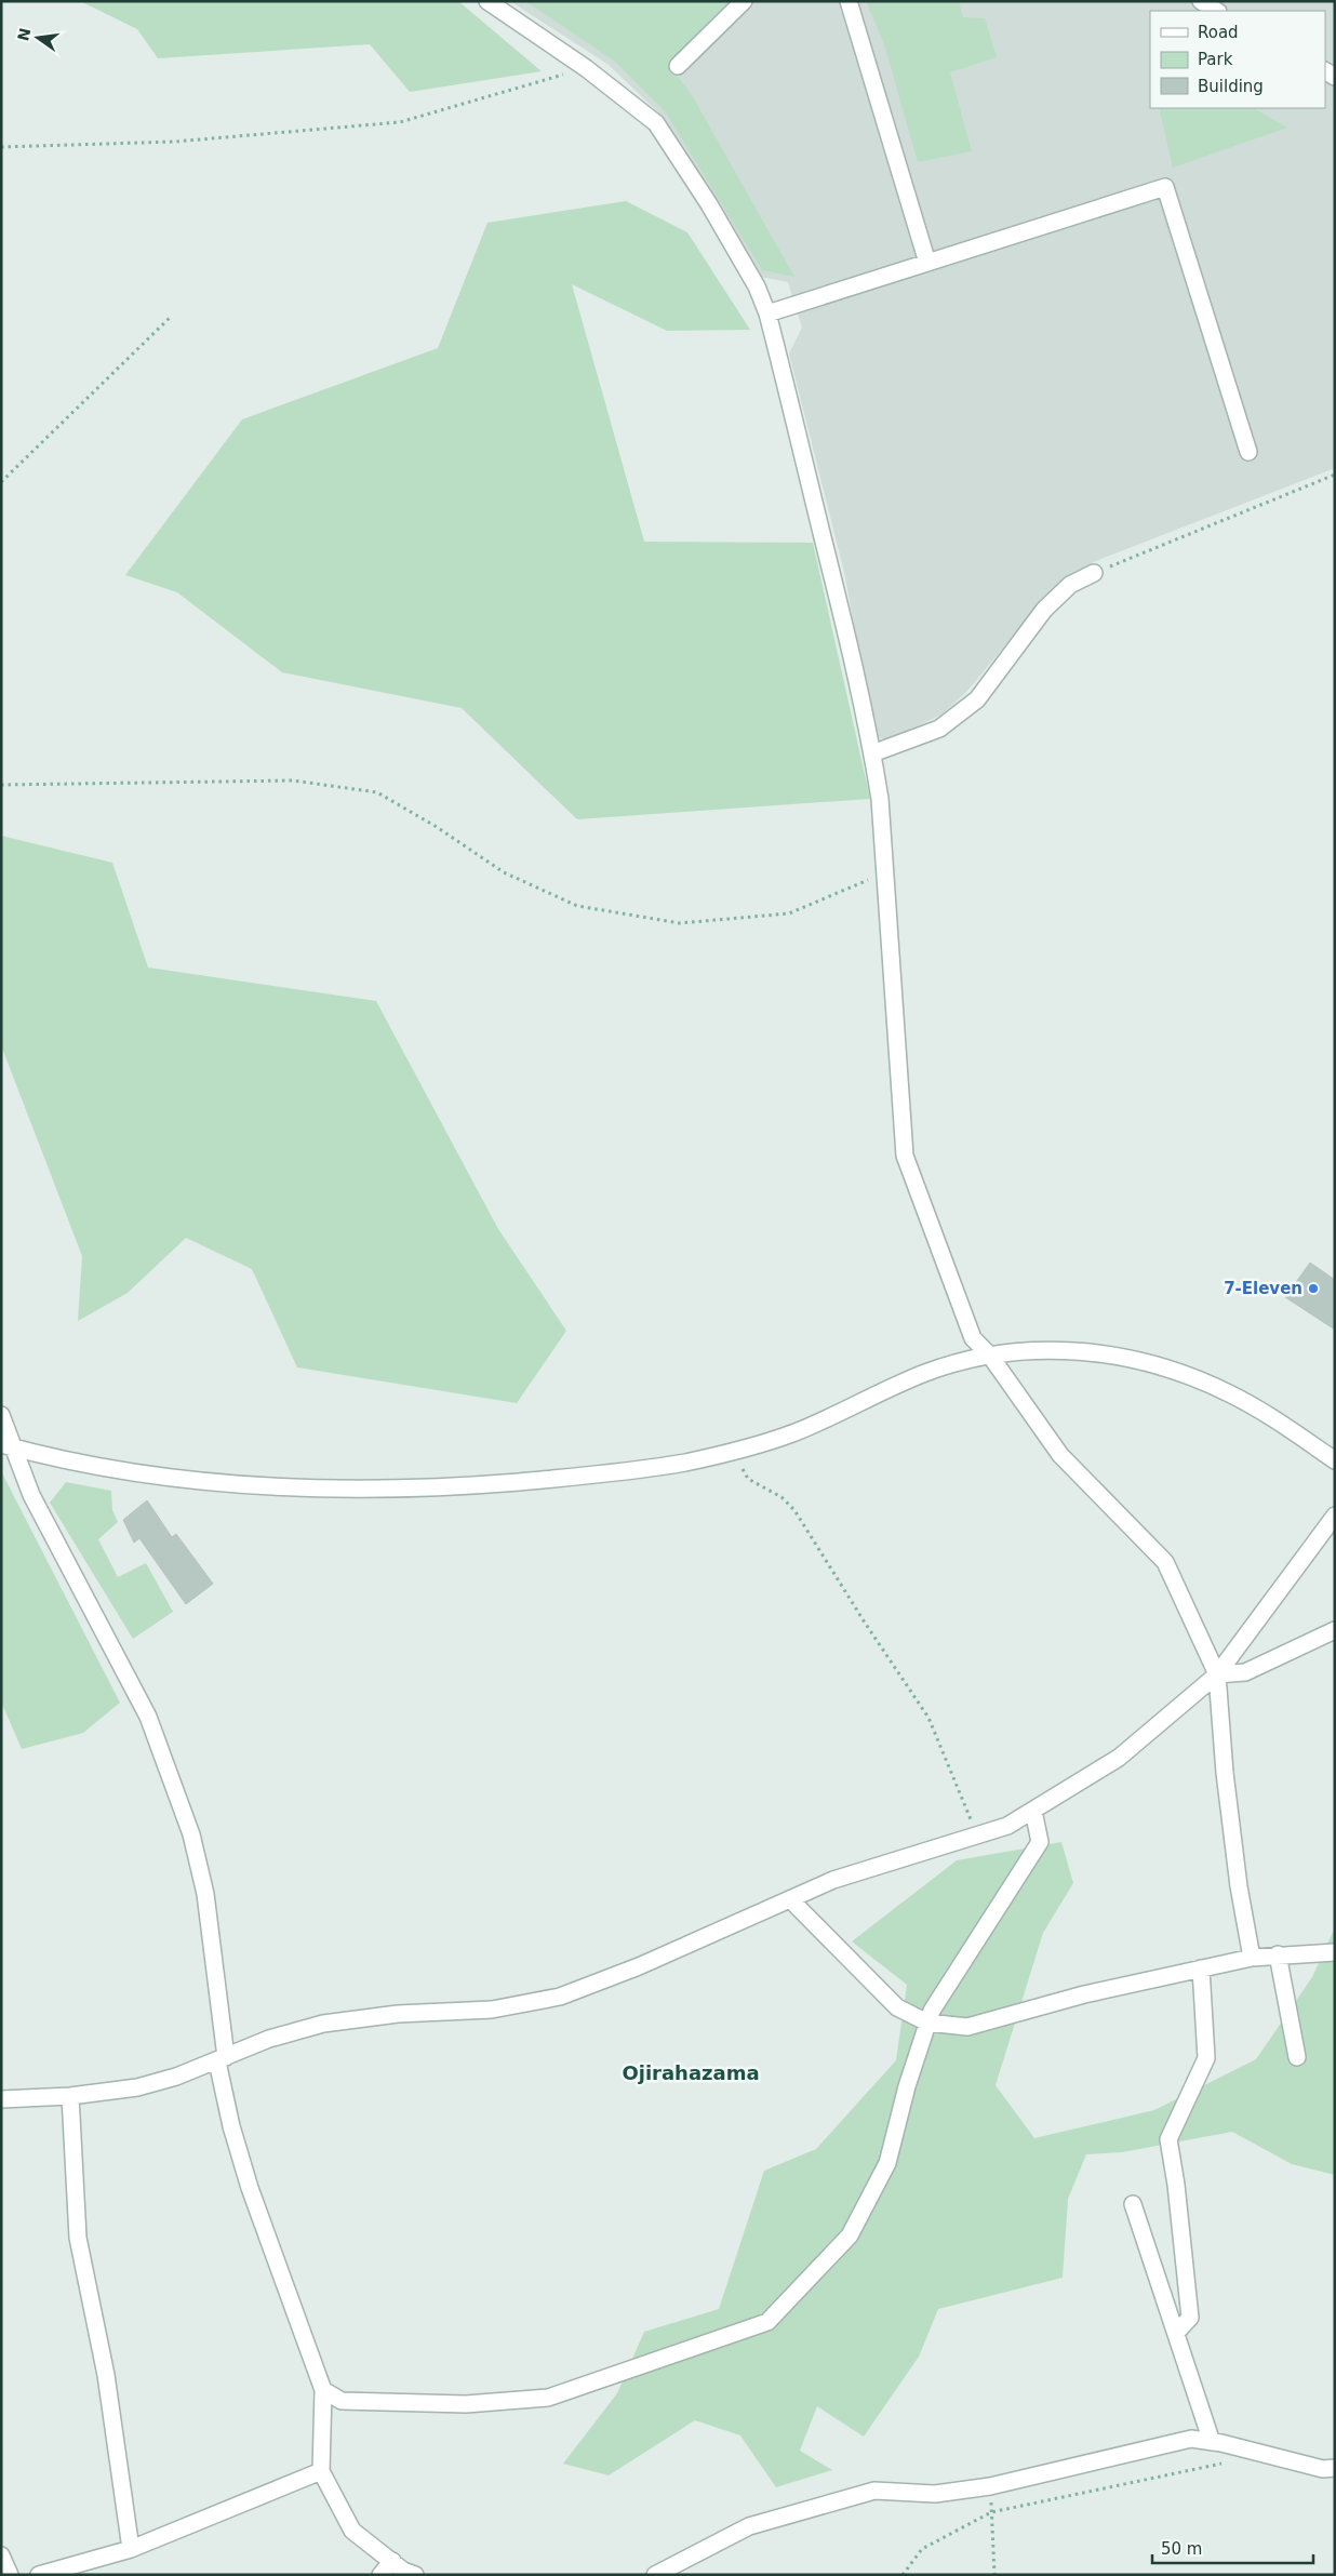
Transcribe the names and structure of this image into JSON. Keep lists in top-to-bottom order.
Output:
{
  "districts": ["Ojirahazama"],
  "places": ["7-Eleven"],
  "legend": ["Road", "Park", "Building"],
  "scale_bar": "50 m",
  "north": "left"
}
